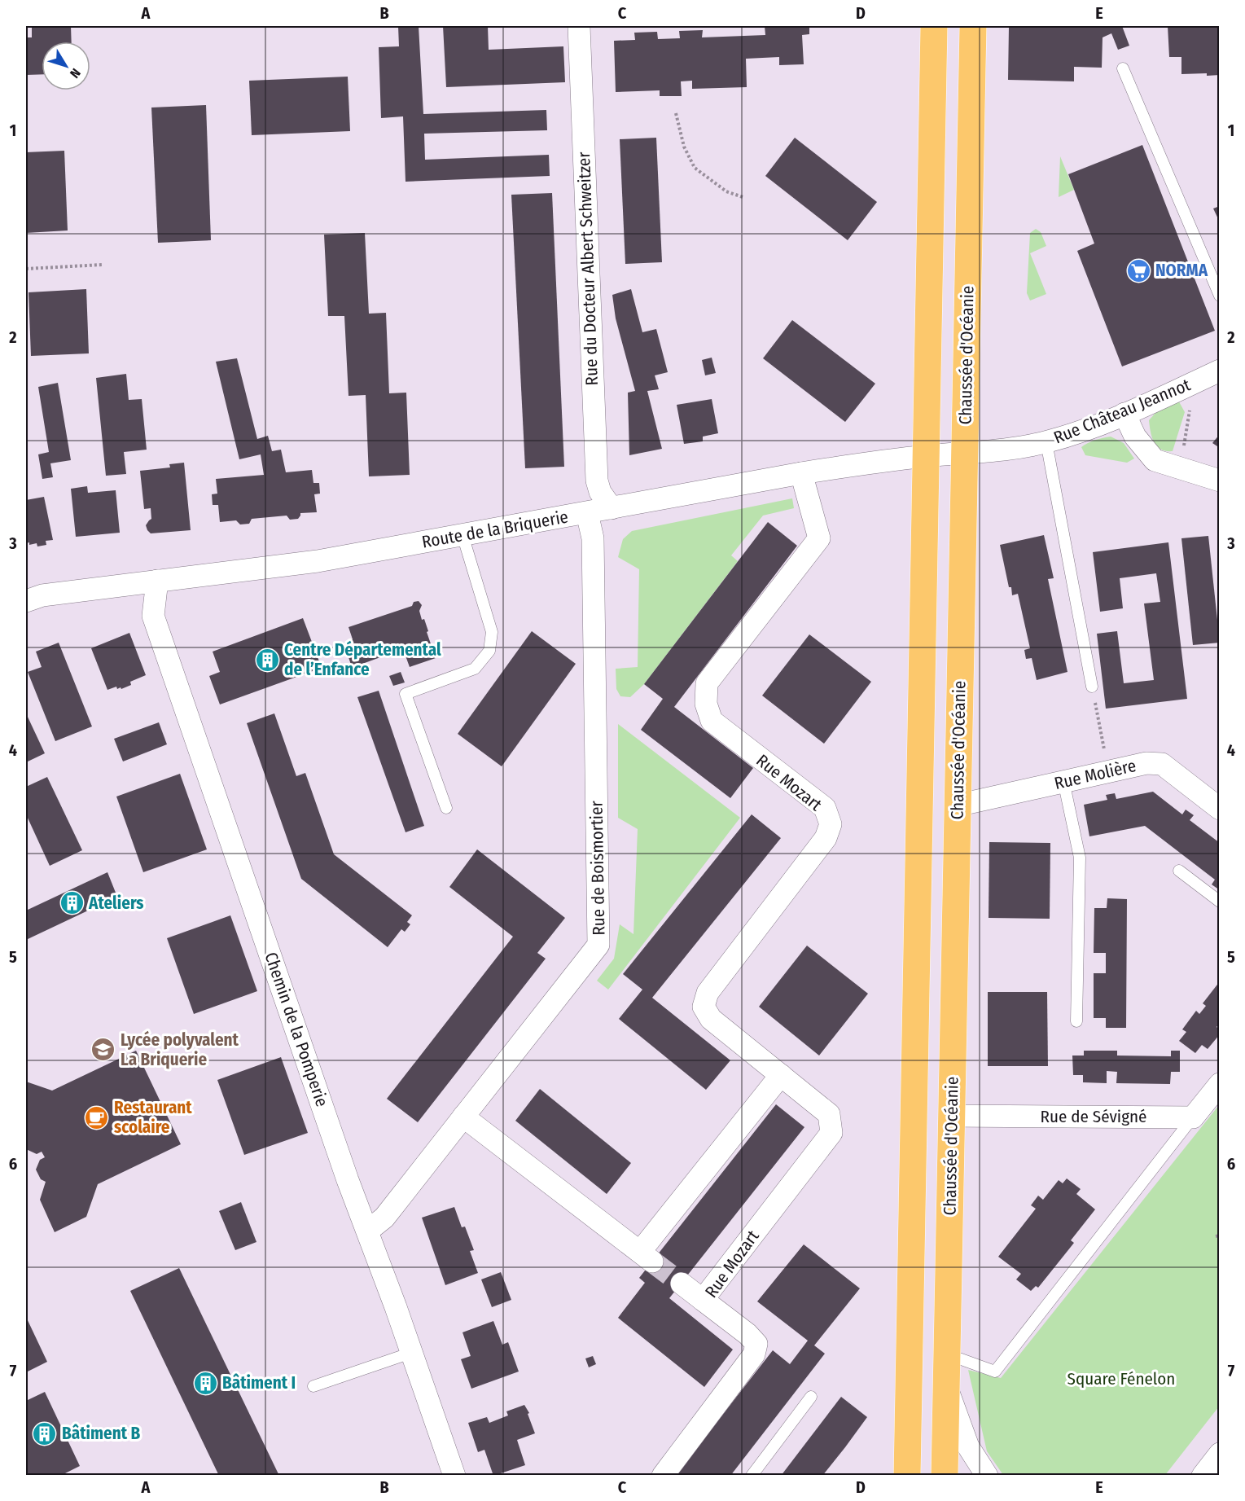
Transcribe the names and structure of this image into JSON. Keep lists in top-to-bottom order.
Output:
{
  "streets": {
    "main road": ["Chaussée d'Océanie"],
    "street": [
      "Rue du Docteur Albert Schweitzer",
      "Rue Château Jeannot",
      "Route de la Briquerie",
      "Rue Molière",
      "Rue Mozart",
      "Rue de Boismortier",
      "Chemin de la Pomperie",
      "Rue de Sévigné"
    ]
  },
  "crossings": [
    ["Rue du Docteur Albert Schweitzer", "Route de la Briquerie"],
    ["Chaussée d'Océanie", "Rue Château Jeannot"],
    ["Chaussée d'Océanie", "Route de la Briquerie"],
    ["Chaussée d'Océanie", "Rue Molière"],
    ["Chaussée d'Océanie", "Rue de Sévigné"],
    ["Rue Château Jeannot", "Route de la Briquerie"],
    ["Route de la Briquerie", "Rue Mozart"],
    ["Route de la Briquerie", "Rue de Boismortier"],
    ["Route de la Briquerie", "Chemin de la Pomperie"],
    ["Rue de Boismortier", "Chemin de la Pomperie"]
  ],
  "parks": ["Square Fénelon"],
  "places": {
    "supermarket": ["NORMA"],
    "building": [
      "Centre Départemental de l’Enfance",
      "Ateliers",
      "Bâtiment I",
      "Bâtiment B"
    ],
    "school or university": ["Lycée polyvalent La Briquerie"],
    "cafe": ["Restaurant scolaire"]
  },
  "north": "bottom right",
  "grid": {
    "columns": [
      "A",
      "B",
      "C",
      "D",
      "E"
    ],
    "rows": [
      "1",
      "2",
      "3",
      "4",
      "5",
      "6",
      "7"
    ]
  }
}
